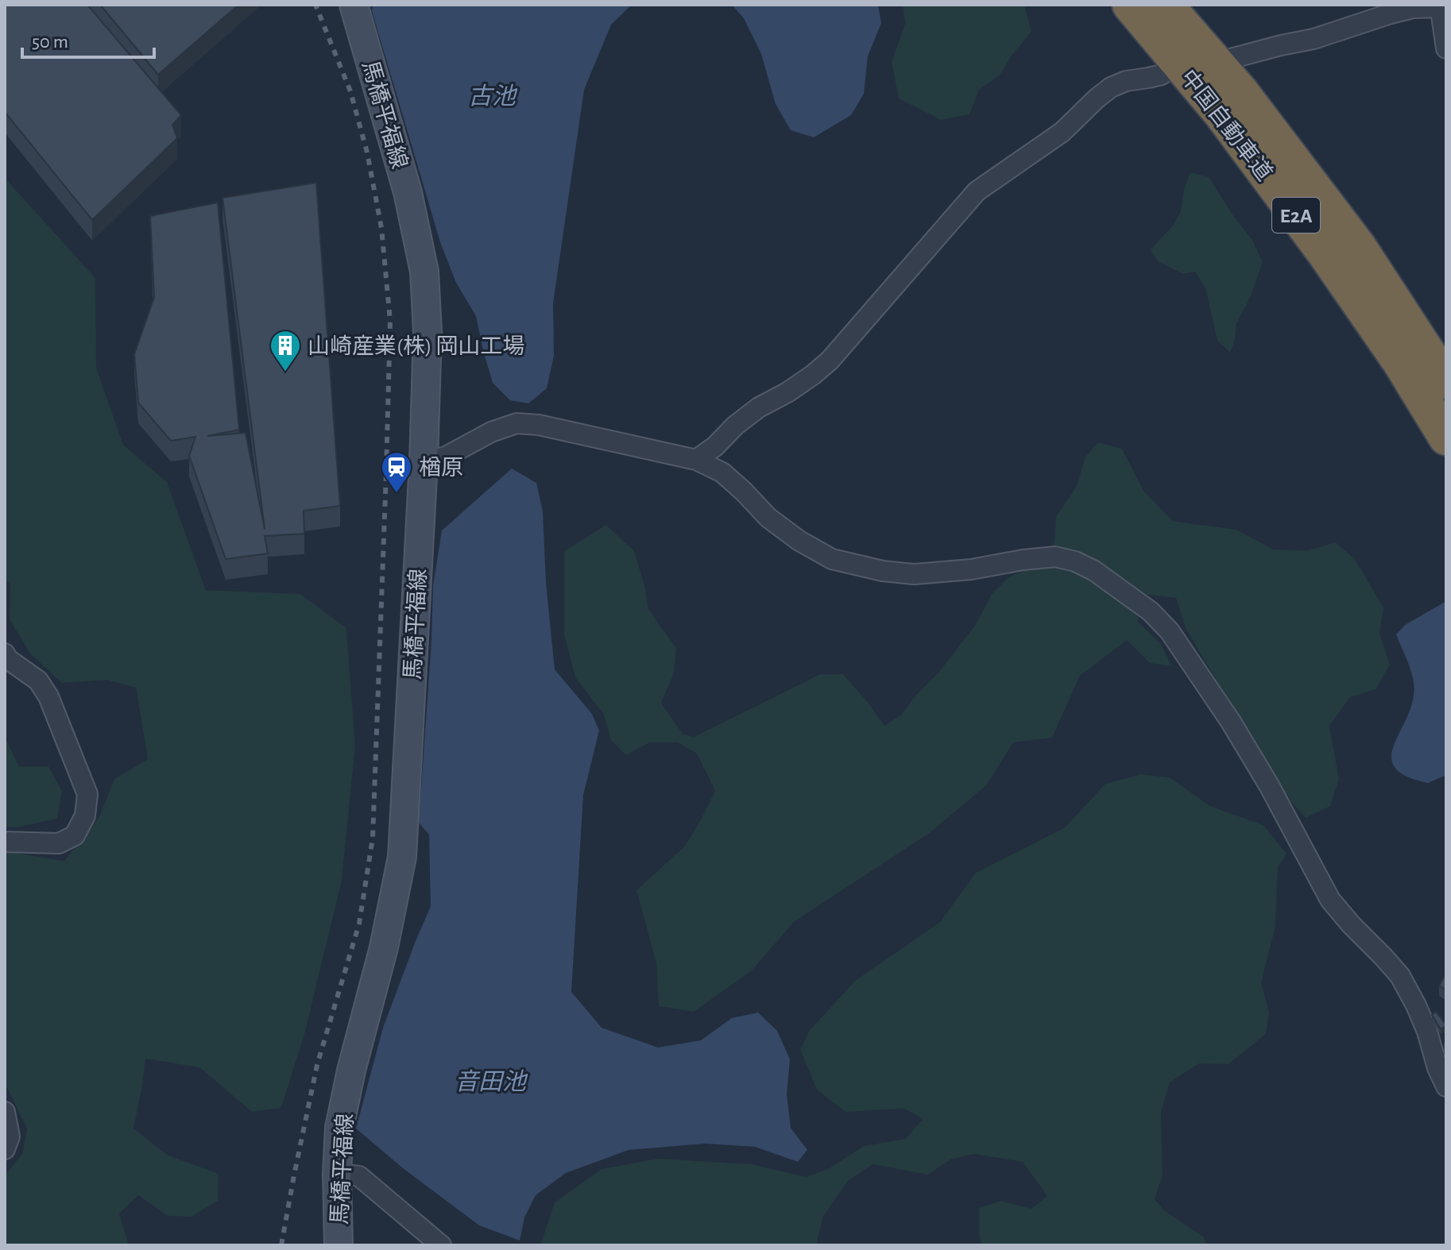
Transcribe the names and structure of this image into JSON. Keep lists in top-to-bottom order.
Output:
{
  "streets": {
    "highway": ["中国自動車道", "E2A"],
    "main road": ["馬橋平福線"]
  },
  "water": ["古池", "音田池"],
  "places": {
    "building": ["山崎産業(株) 岡山工場"],
    "station": ["楢原"]
  },
  "scale_bar": "50 m"
}
